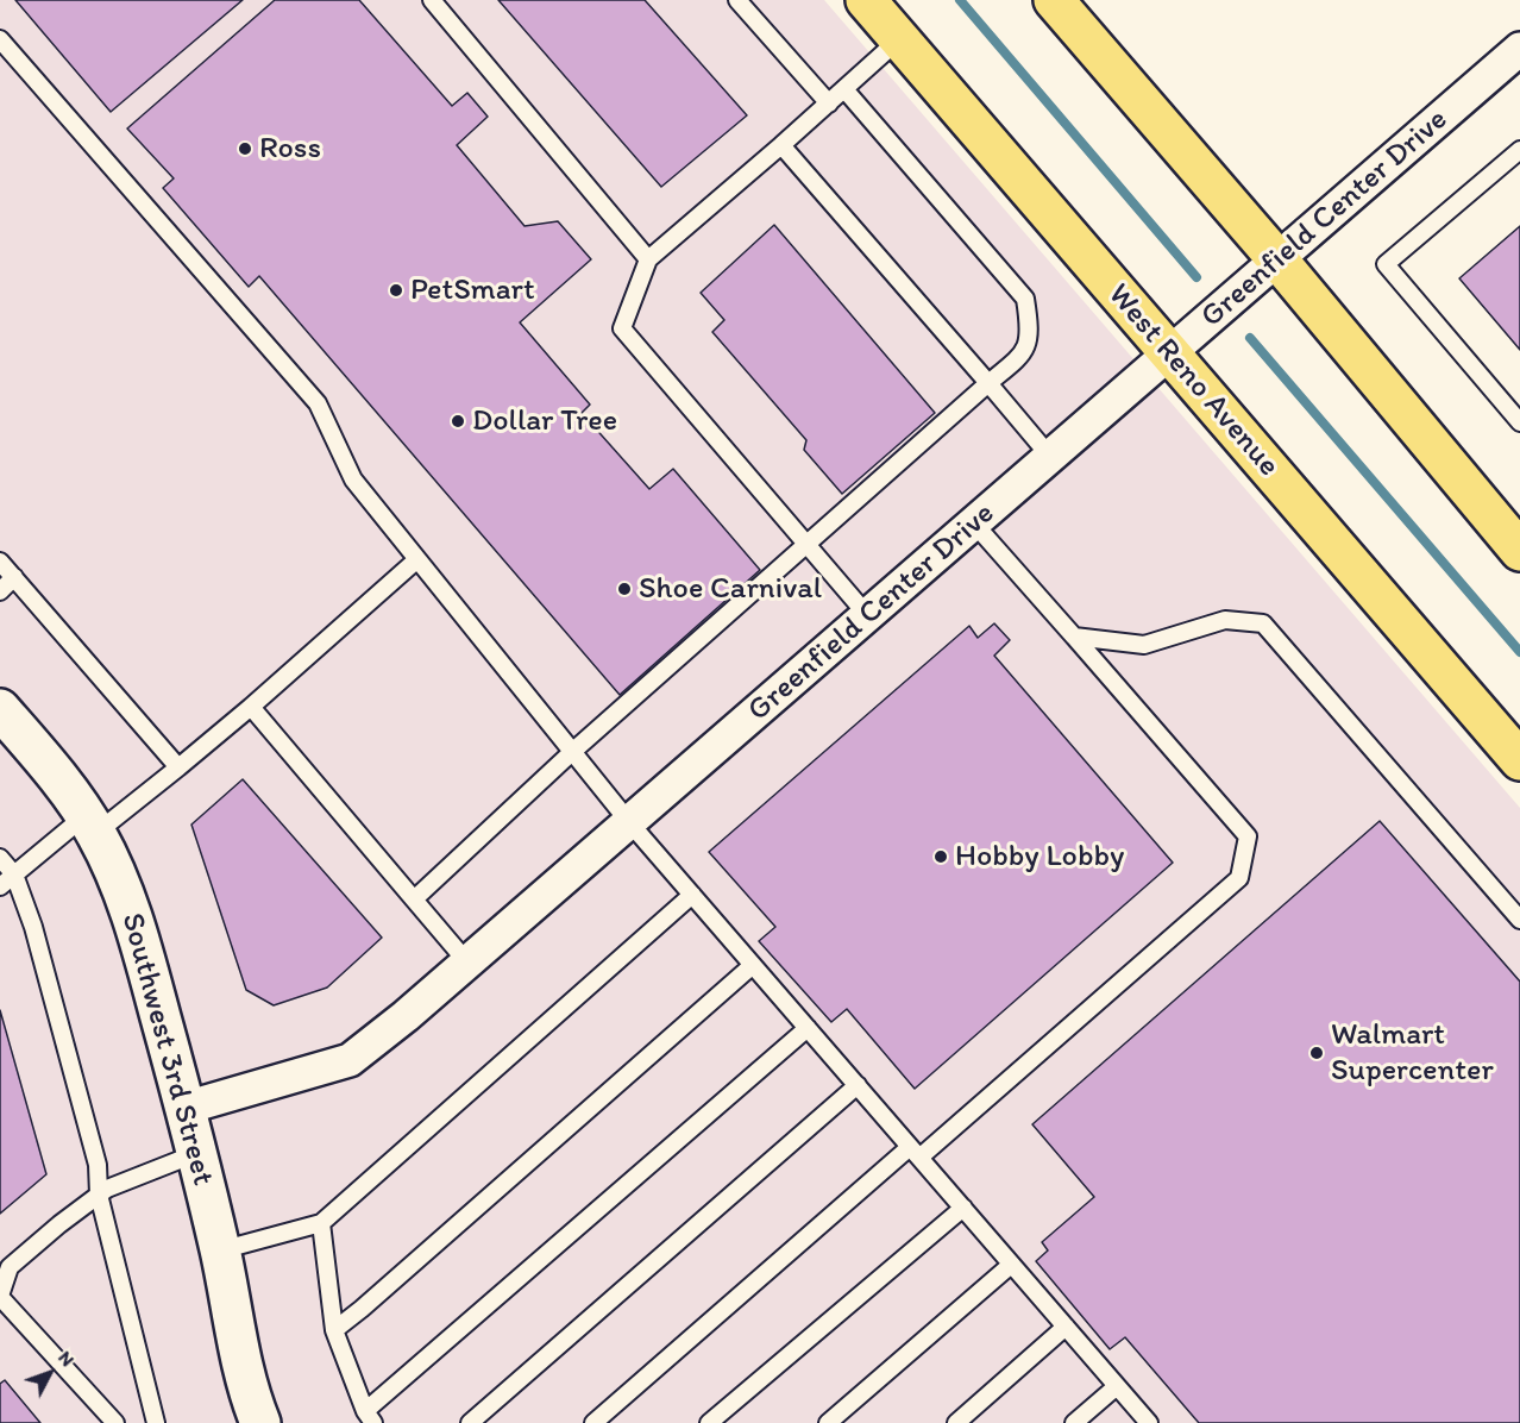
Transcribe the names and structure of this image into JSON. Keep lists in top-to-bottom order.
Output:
{
  "streets": {
    "main road": ["West Reno Avenue", "Southwest 3rd Street"],
    "street": ["Greenfield Center Drive"]
  },
  "crossings": [
    ["Greenfield Center Drive", "West Reno Avenue"],
    ["Greenfield Center Drive", "Southwest 3rd Street"]
  ],
  "places": [
    "Ross",
    "PetSmart",
    "Dollar Tree",
    "Shoe Carnival",
    "Hobby Lobby",
    "Walmart Supercenter"
  ],
  "north": "top right"
}
